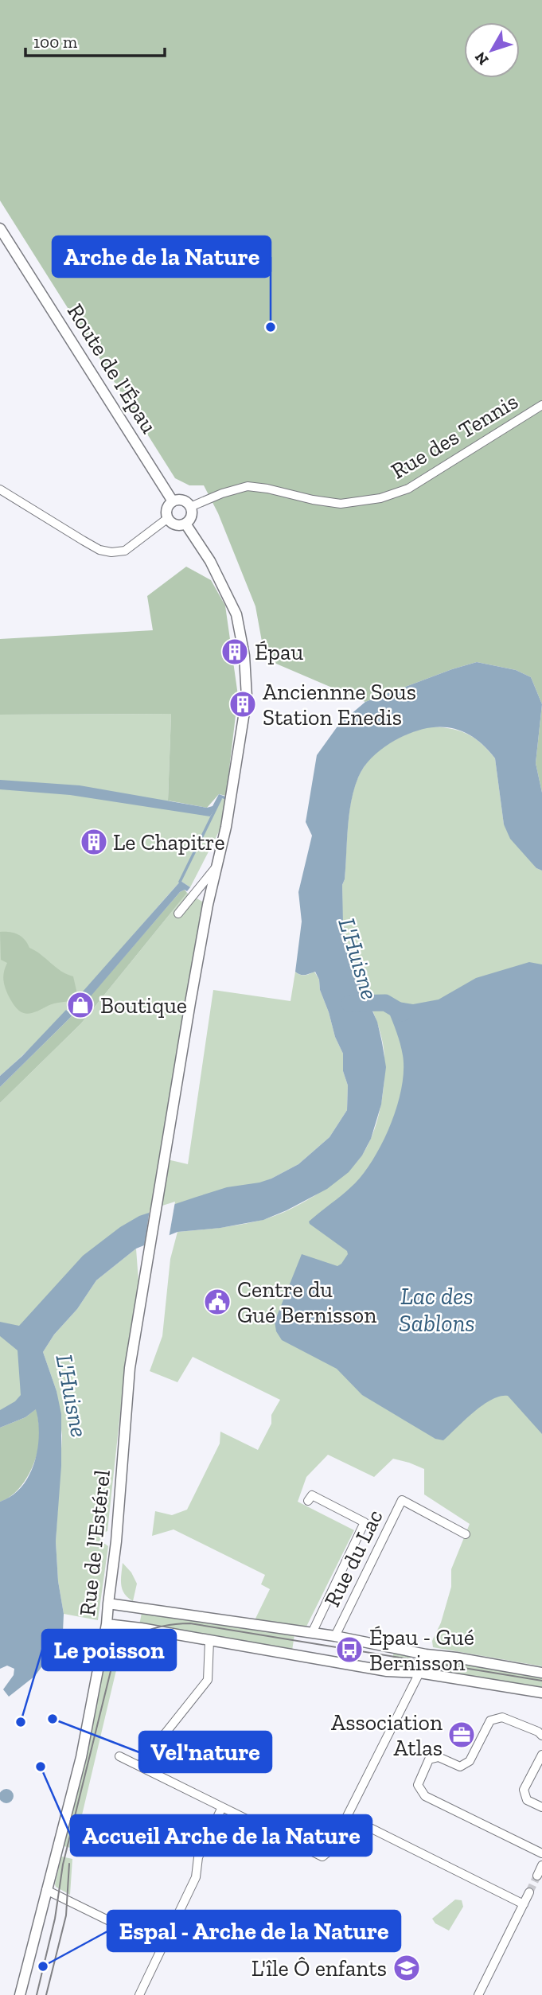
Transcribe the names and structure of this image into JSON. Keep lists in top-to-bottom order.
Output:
{
  "streets": {
    "street": [
      "Route de l'Épau",
      "Rue des Tennis",
      "Rue de l'Estérel",
      "Rue du Lac"
    ]
  },
  "crossings": [
    ["Route de l'Épau", "Rue des Tennis"]
  ],
  "water": ["L'Huisne", "Lac des Sablons"],
  "places": {
    "other": [
      "Arche de la Nature",
      "Vel'nature",
      "Le poisson",
      "Accueil Arche de la Nature",
      "Espal - Arche de la Nature"
    ],
    "building": ["Épau", "Anciennne Sous Station Enedis", "Le Chapitre"],
    "shop": ["Boutique"],
    "public building": ["Centre du Gué Bernisson"],
    "bus stop": ["Épau - Gué Bernisson"],
    "office": ["Association Atlas"],
    "school or university": ["L'île Ô enfants"]
  },
  "scale_bar": "100 m",
  "north": "bottom left"
}
